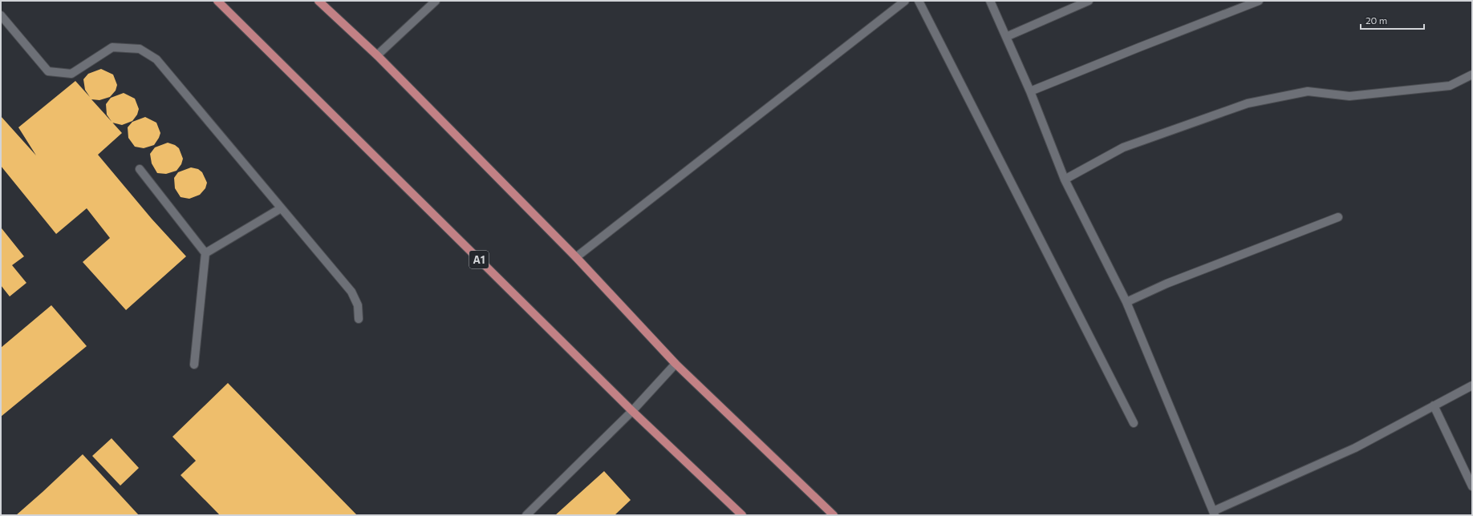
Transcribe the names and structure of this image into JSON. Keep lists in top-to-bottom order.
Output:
{
  "streets": {
    "main road": ["A1"]
  },
  "scale_bar": "20 m"
}
